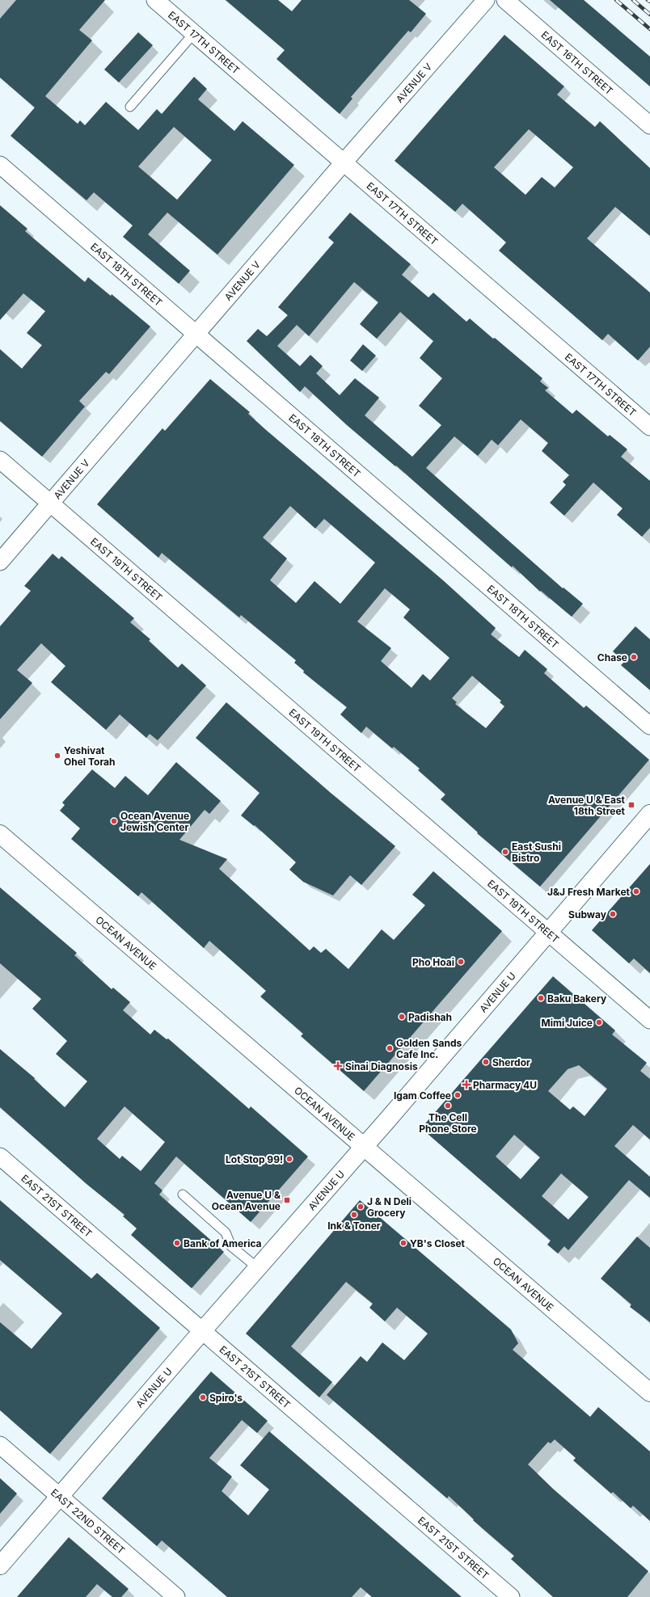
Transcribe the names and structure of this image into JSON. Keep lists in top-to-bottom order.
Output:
{
  "streets": {
    "main road": ["OCEAN AVENUE", "AVENUE U"],
    "street": [
      "EAST 17TH STREET",
      "EAST 16TH STREET",
      "AVENUE V",
      "EAST 18TH STREET",
      "EAST 19TH STREET",
      "EAST 21ST STREET",
      "EAST 22ND STREET"
    ]
  },
  "crossings": [
    ["EAST 17TH STREET", "AVENUE V"],
    ["AVENUE V", "EAST 18TH STREET"],
    ["AVENUE V", "EAST 19TH STREET"],
    ["EAST 19TH STREET", "AVENUE U"],
    ["OCEAN AVENUE", "AVENUE U"],
    ["AVENUE U", "EAST 21ST STREET"],
    ["AVENUE U", "EAST 22ND STREET"]
  ],
  "places": {
    "other": [
      "Chase",
      "Yeshivat Ohel Torah",
      "Ocean Avenue Jewish Center",
      "East Sushi Bistro",
      "J&J Fresh Market",
      "Subway",
      "Pho Hoai",
      "Baku Bakery",
      "Padishah",
      "Mimi Juice",
      "Golden Sands Cafe Inc.",
      "Sherdor",
      "Igam Coffee",
      "The Cell Phone Store",
      "Lot Stop 99!",
      "J & N Deli Grocery",
      "Ink & Toner",
      "Bank of America",
      "YB's Closet",
      "Spiro's"
    ],
    "transit": ["Avenue U & East 18th Street", "Avenue U & Ocean Avenue"],
    "health": ["Sinai Diagnosis", "Pharmacy 4U"]
  }
}
